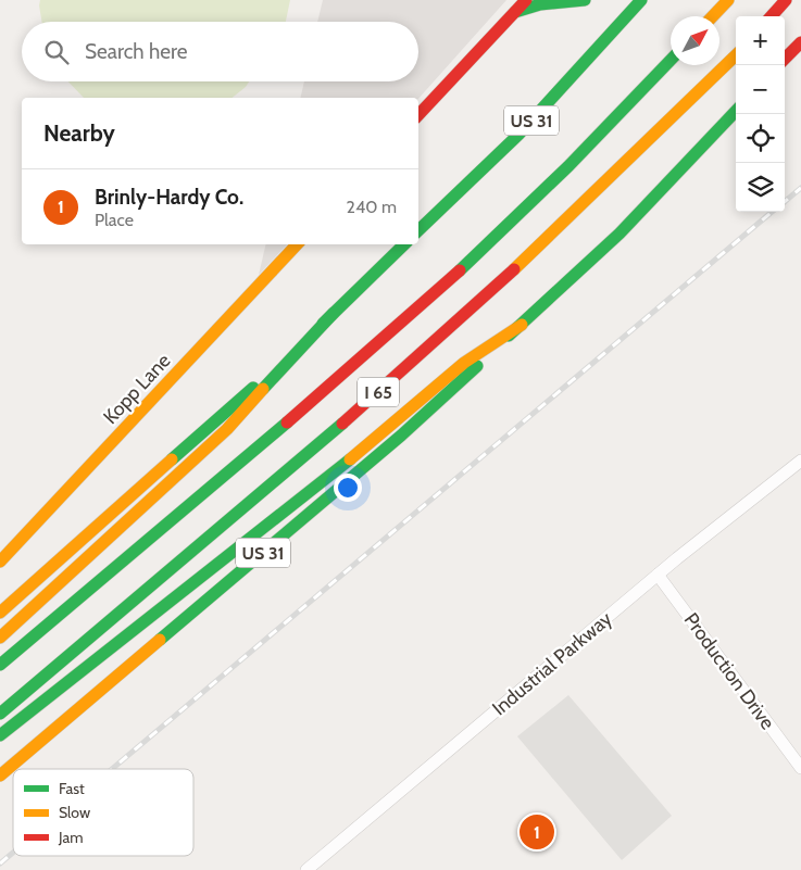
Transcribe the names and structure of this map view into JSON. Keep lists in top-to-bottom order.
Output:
{
  "streets": {
    "main road": ["US 31", "Kopp Lane", "I 65"],
    "street": ["Industrial Parkway", "Production Drive"]
  },
  "crossings": [
    ["Industrial Parkway", "Production Drive"]
  ],
  "legend": ["Fast", "Slow", "Jam"],
  "north": "top right",
  "page": {
    "map_buttons": ["+", "−"],
    "search": "Search here",
    "heading": "Nearby",
    "list": [
      {
        "mark": "1",
        "name": "Brinly-Hardy Co.",
        "note": "Place",
        "value": "240 m"
      }
    ],
    "pins": "1"
  }
}
